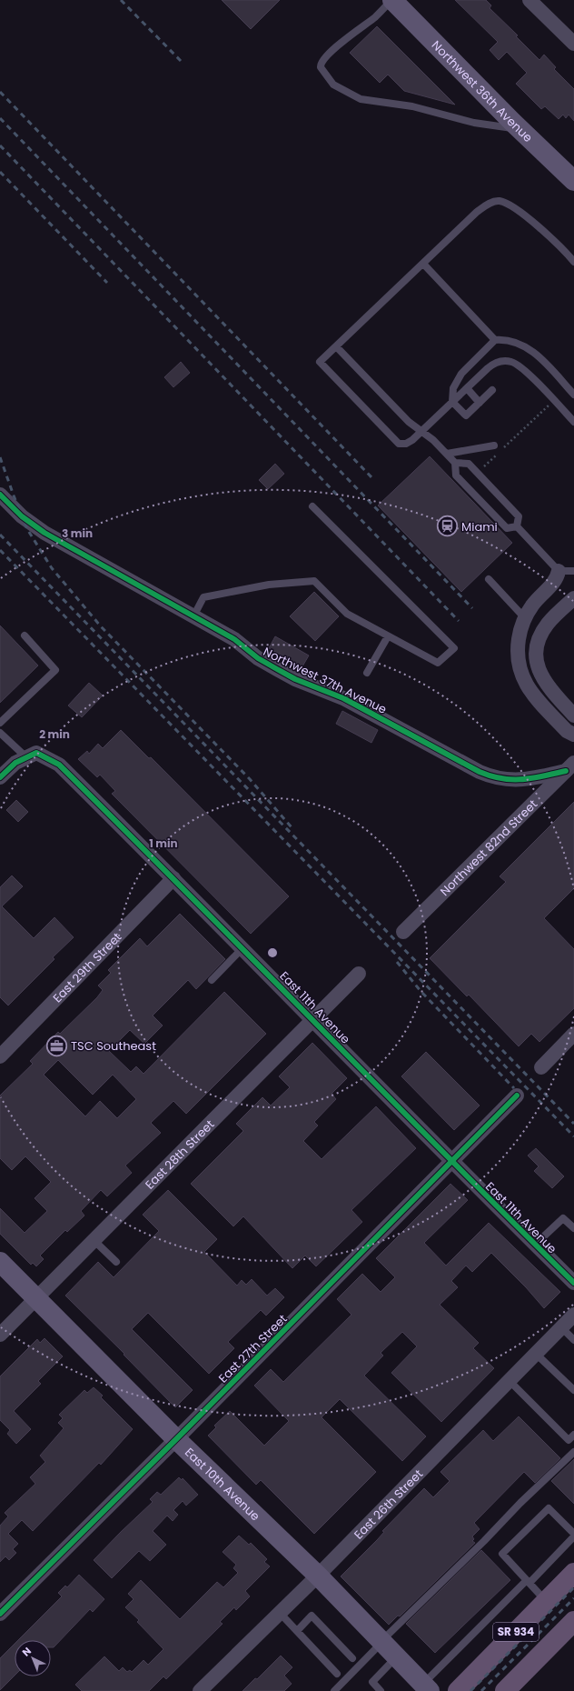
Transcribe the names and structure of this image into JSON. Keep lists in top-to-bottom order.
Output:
{
  "streets": {
    "main road": ["SR 934"],
    "street": [
      "Northwest 36th Avenue",
      "Northwest 37th Avenue",
      "Northwest 82nd Street",
      "East 29th Street",
      "East 11th Avenue",
      "East 28th Street",
      "East 27th Street",
      "East 10th Avenue",
      "East 26th Street"
    ]
  },
  "crossings": [
    ["Northwest 37th Avenue", "Northwest 82nd Street"],
    ["East 29th Street", "East 11th Avenue"],
    ["East 11th Avenue", "East 28th Street"],
    ["East 11th Avenue", "East 27th Street"],
    ["East 28th Street", "East 10th Avenue"],
    ["East 27th Street", "East 10th Avenue"],
    ["East 10th Avenue", "East 26th Street"]
  ],
  "places": {
    "station": ["Miami"],
    "office": ["TSC Southeast"]
  },
  "north": "top left",
  "rings": ["3 min", "2 min", "1 min"]
}
